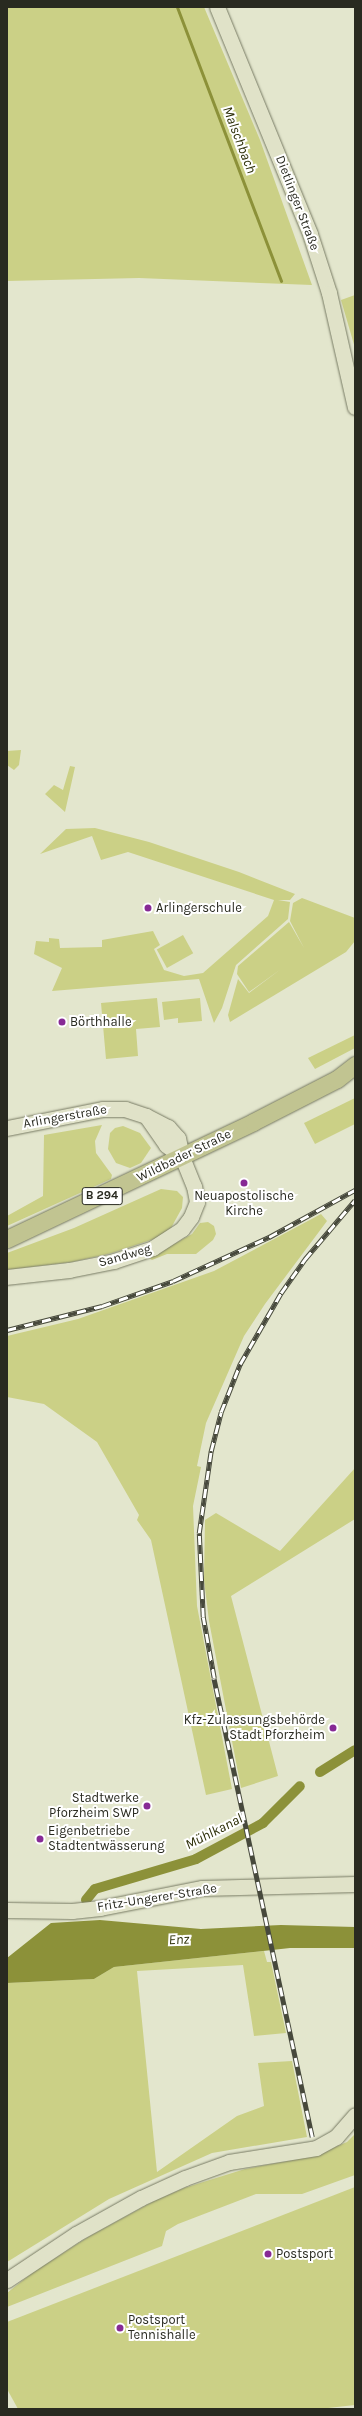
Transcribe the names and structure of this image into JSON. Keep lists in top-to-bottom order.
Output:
{
  "streets": {
    "main road": [
      "Dietlinger Straße",
      "Arlingerstraße",
      "Wildbader Straße",
      "B 294",
      "Sandweg",
      "Fritz-Ungerer-Straße"
    ]
  },
  "crossings": [
    ["Arlingerstraße", "Wildbader Straße"],
    ["Arlingerstraße", "Sandweg"],
    ["Wildbader Straße", "Sandweg"]
  ],
  "water": ["Malschbach", "Mühlkanal", "Enz"],
  "places": [
    "Arlingerschule",
    "Börthhalle",
    "Neuapostolische Kirche",
    "Kfz-Zulassungsbehörde Stadt Pforzheim",
    "Stadtwerke Pforzheim SWP",
    "Eigenbetriebe Stadtentwässerung",
    "Postsport",
    "Postsport Tennishalle"
  ]
}
